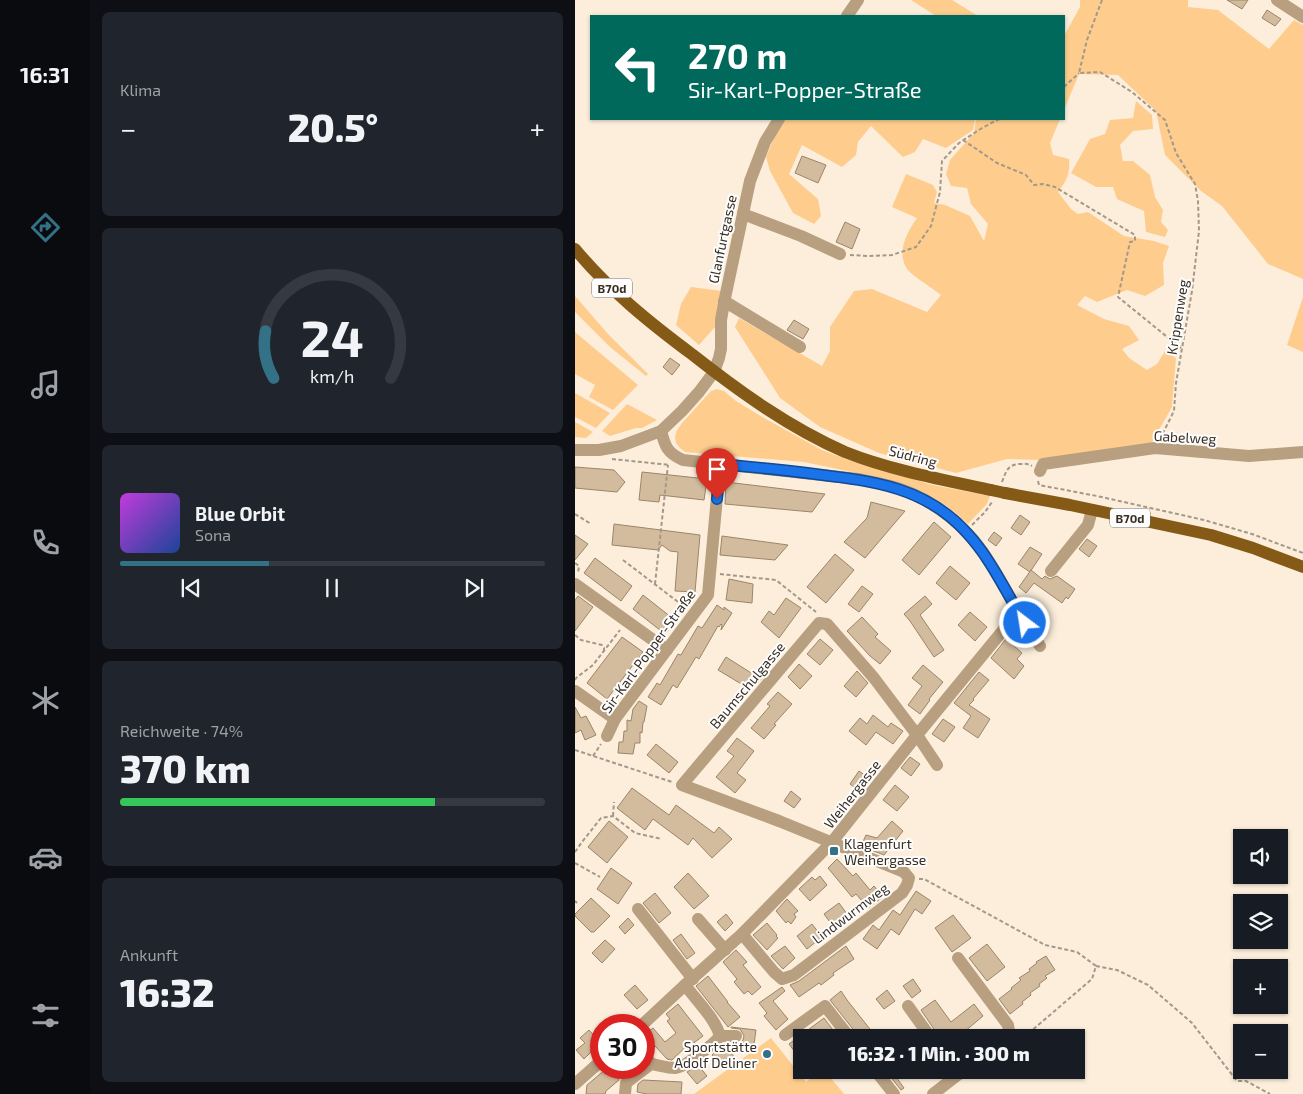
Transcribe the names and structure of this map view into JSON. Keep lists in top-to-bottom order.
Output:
{
  "streets": {
    "main road": ["B70d", "Südring"],
    "street": [
      "Glanfurtgasse",
      "Gabelweg",
      "Sir-Karl-Popper-Straße",
      "Baumschulgasse",
      "Weihergasse",
      "Lindwurmweg"
    ],
    "path": ["Krippenweg"]
  },
  "crossings": [
    ["Glanfurtgasse", "Südring"],
    ["Krippenweg", "Gabelweg"],
    ["Weihergasse", "Lindwurmweg"]
  ],
  "places": {
    "transit": ["Klagenfurt Weihergasse"],
    "other": ["Sportstätte Adolf Deliner"]
  },
  "page": {
    "tabs": "16:31",
    "tile": [
      "Klima",
      ["Reichweite · 74%", "370 km"],
      ["Ankunft", "16:32"]
    ],
    "turn": ["270 m", "Sir-Karl-Popper-Straße"],
    "heat": ["−", "20.5°", "+"],
    "song": ["Blue Orbit", "Sona"],
    "map_buttons": ["+", "−"],
    "limit": "30",
    "trip": "16:32 · 1 Min. · 300 m",
    "gauge": ["24", "km/h"]
  }
}
